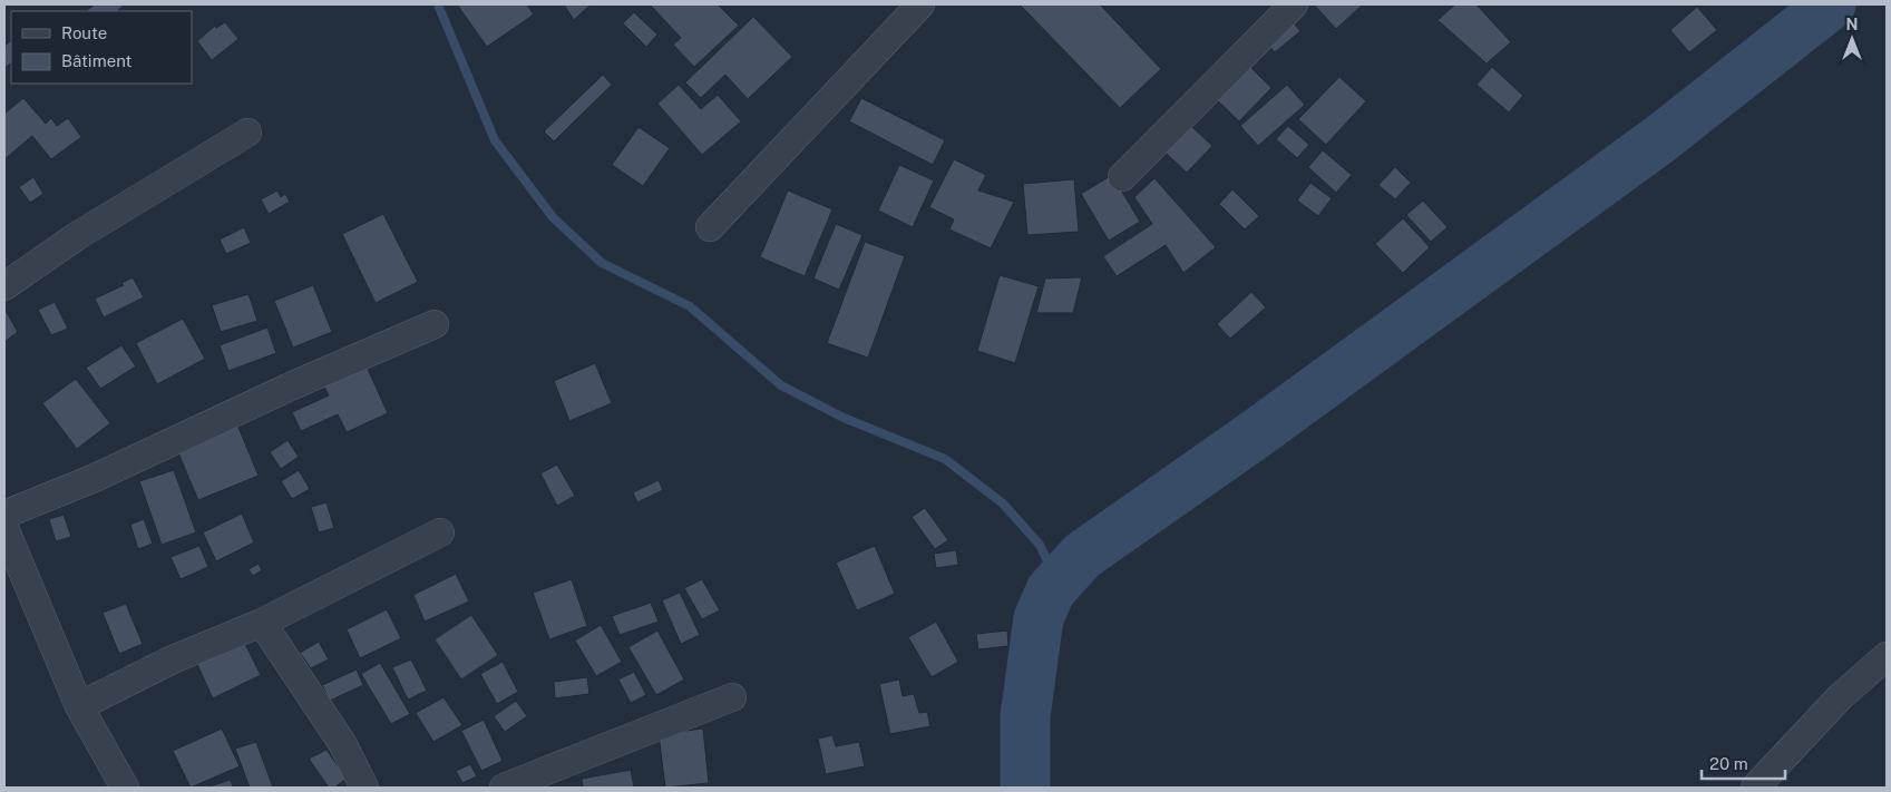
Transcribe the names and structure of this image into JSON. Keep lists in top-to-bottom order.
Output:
{
  "legend": ["Route", "Bâtiment"],
  "scale_bar": "20 m",
  "north": "top"
}
